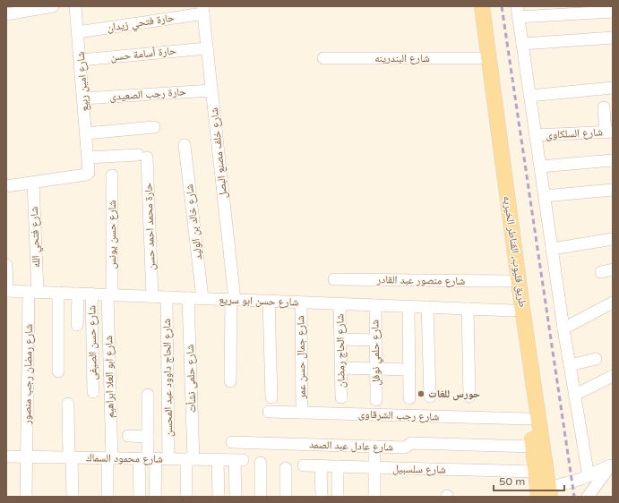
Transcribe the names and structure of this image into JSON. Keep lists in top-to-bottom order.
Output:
{
  "streets": {
    "main road": ["طريق قليوب, القناطر الخيريه"],
    "street": [
      "حارة فتحي زيدان",
      "حارة أسامة حسن",
      "شارع البندرينه",
      "شارع امين ربيع",
      "حارة رجب الصعيدى",
      "شارع السلكاوى",
      "شارع خلف مصنع البصل",
      "شارع خالد بن الوليد",
      "حارة محمد احمد حسن",
      "شارع حسن يونس",
      "شارع فتحي الله",
      "شارع منصور عبد القادر",
      "شارع حسن ابو سريع",
      "شارع حسن الصيفى",
      "شارع الحاج رمضان",
      "شارع حلمي نوفل",
      "شارع جمال حسن عمر",
      "شارع رمضان رجب منصور",
      "شارع ابو العلا ابراهيم",
      "شارع الحاج داوود عبد المحسن",
      "شارع حلمى نشأت",
      "شارع رجب الشرقاوى",
      "شارع عادل عبد الصمد",
      "شارع محمود السماك",
      "شارع سلسبيل"
    ]
  },
  "crossings": [
    ["حارة فتحي زيدان", "شارع امين ربيع"],
    ["حارة فتحي زيدان", "شارع خلف مصنع البصل"],
    ["حارة أسامة حسن", "شارع امين ربيع"],
    ["حارة أسامة حسن", "شارع خلف مصنع البصل"],
    ["شارع البندرينه", "طريق قليوب, القناطر الخيريه"],
    ["شارع امين ربيع", "حارة رجب الصعيدى"],
    ["شارع امين ربيع", "حارة محمد احمد حسن"],
    ["شارع امين ربيع", "شارع فتحي الله"],
    ["حارة رجب الصعيدى", "شارع خلف مصنع البصل"],
    ["شارع خلف مصنع البصل", "شارع حسن ابو سريع"],
    ["شارع خالد بن الوليد", "شارع حسن ابو سريع"],
    ["حارة محمد احمد حسن", "شارع حسن ابو سريع"],
    ["شارع حسن يونس", "شارع حسن ابو سريع"],
    ["شارع حسن يونس", "شارع ابو العلا ابراهيم"],
    ["شارع فتحي الله", "شارع حسن ابو سريع"],
    ["شارع فتحي الله", "شارع رمضان رجب منصور"],
    ["طريق قليوب, القناطر الخيريه", "شارع منصور عبد القادر"],
    ["طريق قليوب, القناطر الخيريه", "شارع حسن ابو سريع"],
    ["طريق قليوب, القناطر الخيريه", "شارع رجب الشرقاوى"],
    ["طريق قليوب, القناطر الخيريه", "شارع عادل عبد الصمد"],
    ["طريق قليوب, القناطر الخيريه", "شارع سلسبيل"],
    ["شارع حسن ابو سريع", "شارع حسن الصيفى"],
    ["شارع حسن ابو سريع", "شارع الحاج رمضان"],
    ["شارع حسن ابو سريع", "شارع حلمي نوفل"],
    ["شارع حسن ابو سريع", "شارع جمال حسن عمر"],
    ["شارع حسن ابو سريع", "شارع رمضان رجب منصور"],
    ["شارع حسن ابو سريع", "شارع ابو العلا ابراهيم"],
    ["شارع حسن ابو سريع", "شارع الحاج داوود عبد المحسن"],
    ["شارع حسن ابو سريع", "شارع حلمى نشأت"],
    ["شارع جمال حسن عمر", "شارع رجب الشرقاوى"],
    ["شارع رمضان رجب منصور", "شارع محمود السماك"],
    ["شارع ابو العلا ابراهيم", "شارع محمود السماك"],
    ["شارع الحاج داوود عبد المحسن", "شارع محمود السماك"],
    ["شارع حلمى نشأت", "شارع محمود السماك"]
  ],
  "places": ["حورس للغات"],
  "scale_bar": "50 m"
}
